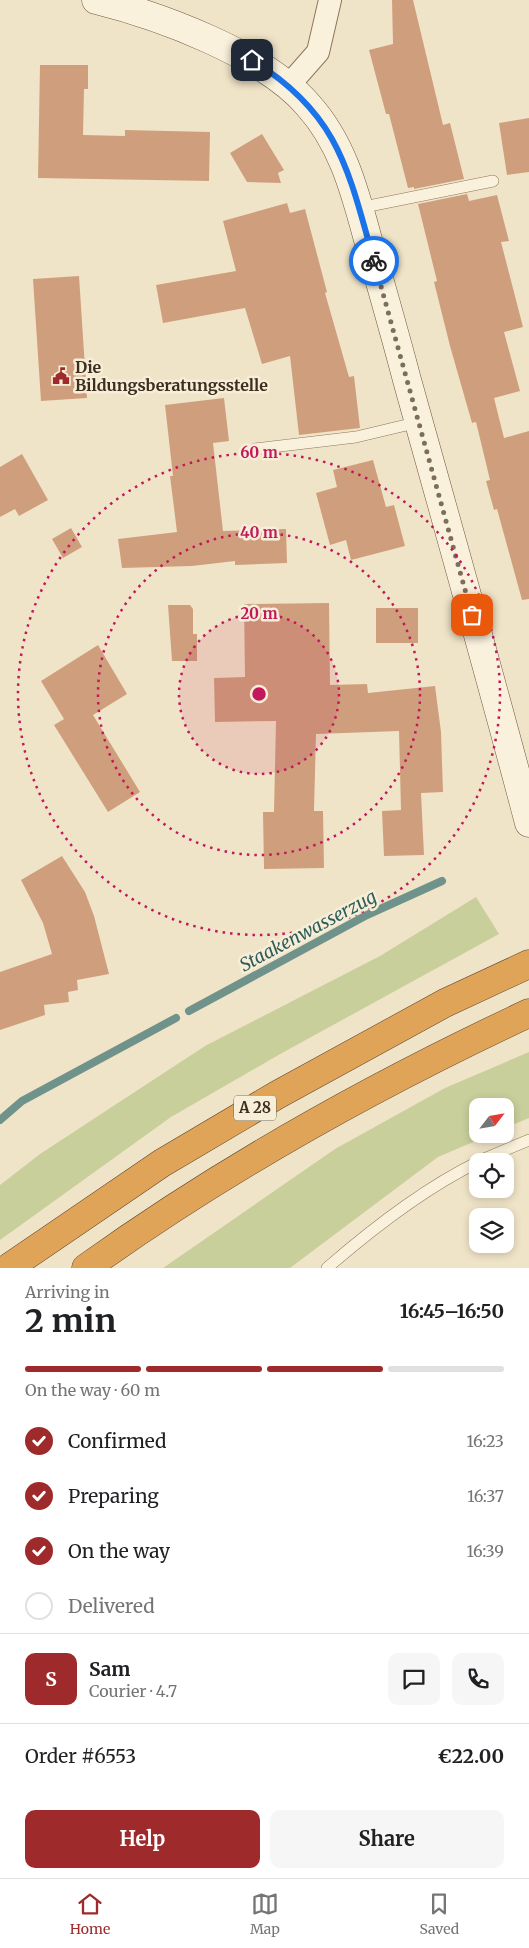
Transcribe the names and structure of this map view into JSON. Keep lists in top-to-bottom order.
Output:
{
  "streets": {
    "highway": ["A 28"]
  },
  "water": ["Staakenwasserzug"],
  "places": {
    "public building": ["Die Bildungsberatungsstelle"]
  },
  "north": "top right",
  "page": {
    "heading": ["2 min", "Arriving in", "16:45–16:50"],
    "panel": [
      "Sam",
      "Courier · 4.7",
      "Order #6553",
      "€22.00"
    ],
    "bar": "On the way · 60 m",
    "list": [
      ["Confirmed", "16:23"],
      ["Preparing", "16:37"],
      ["On the way", "16:39"],
      "Delivered"
    ],
    "round": "S",
    "buttons": ["Help", "Share"],
    "tabs": ["Home", "Map", "Saved"]
  },
  "rings": ["60 m", "40 m", "20 m"]
}
